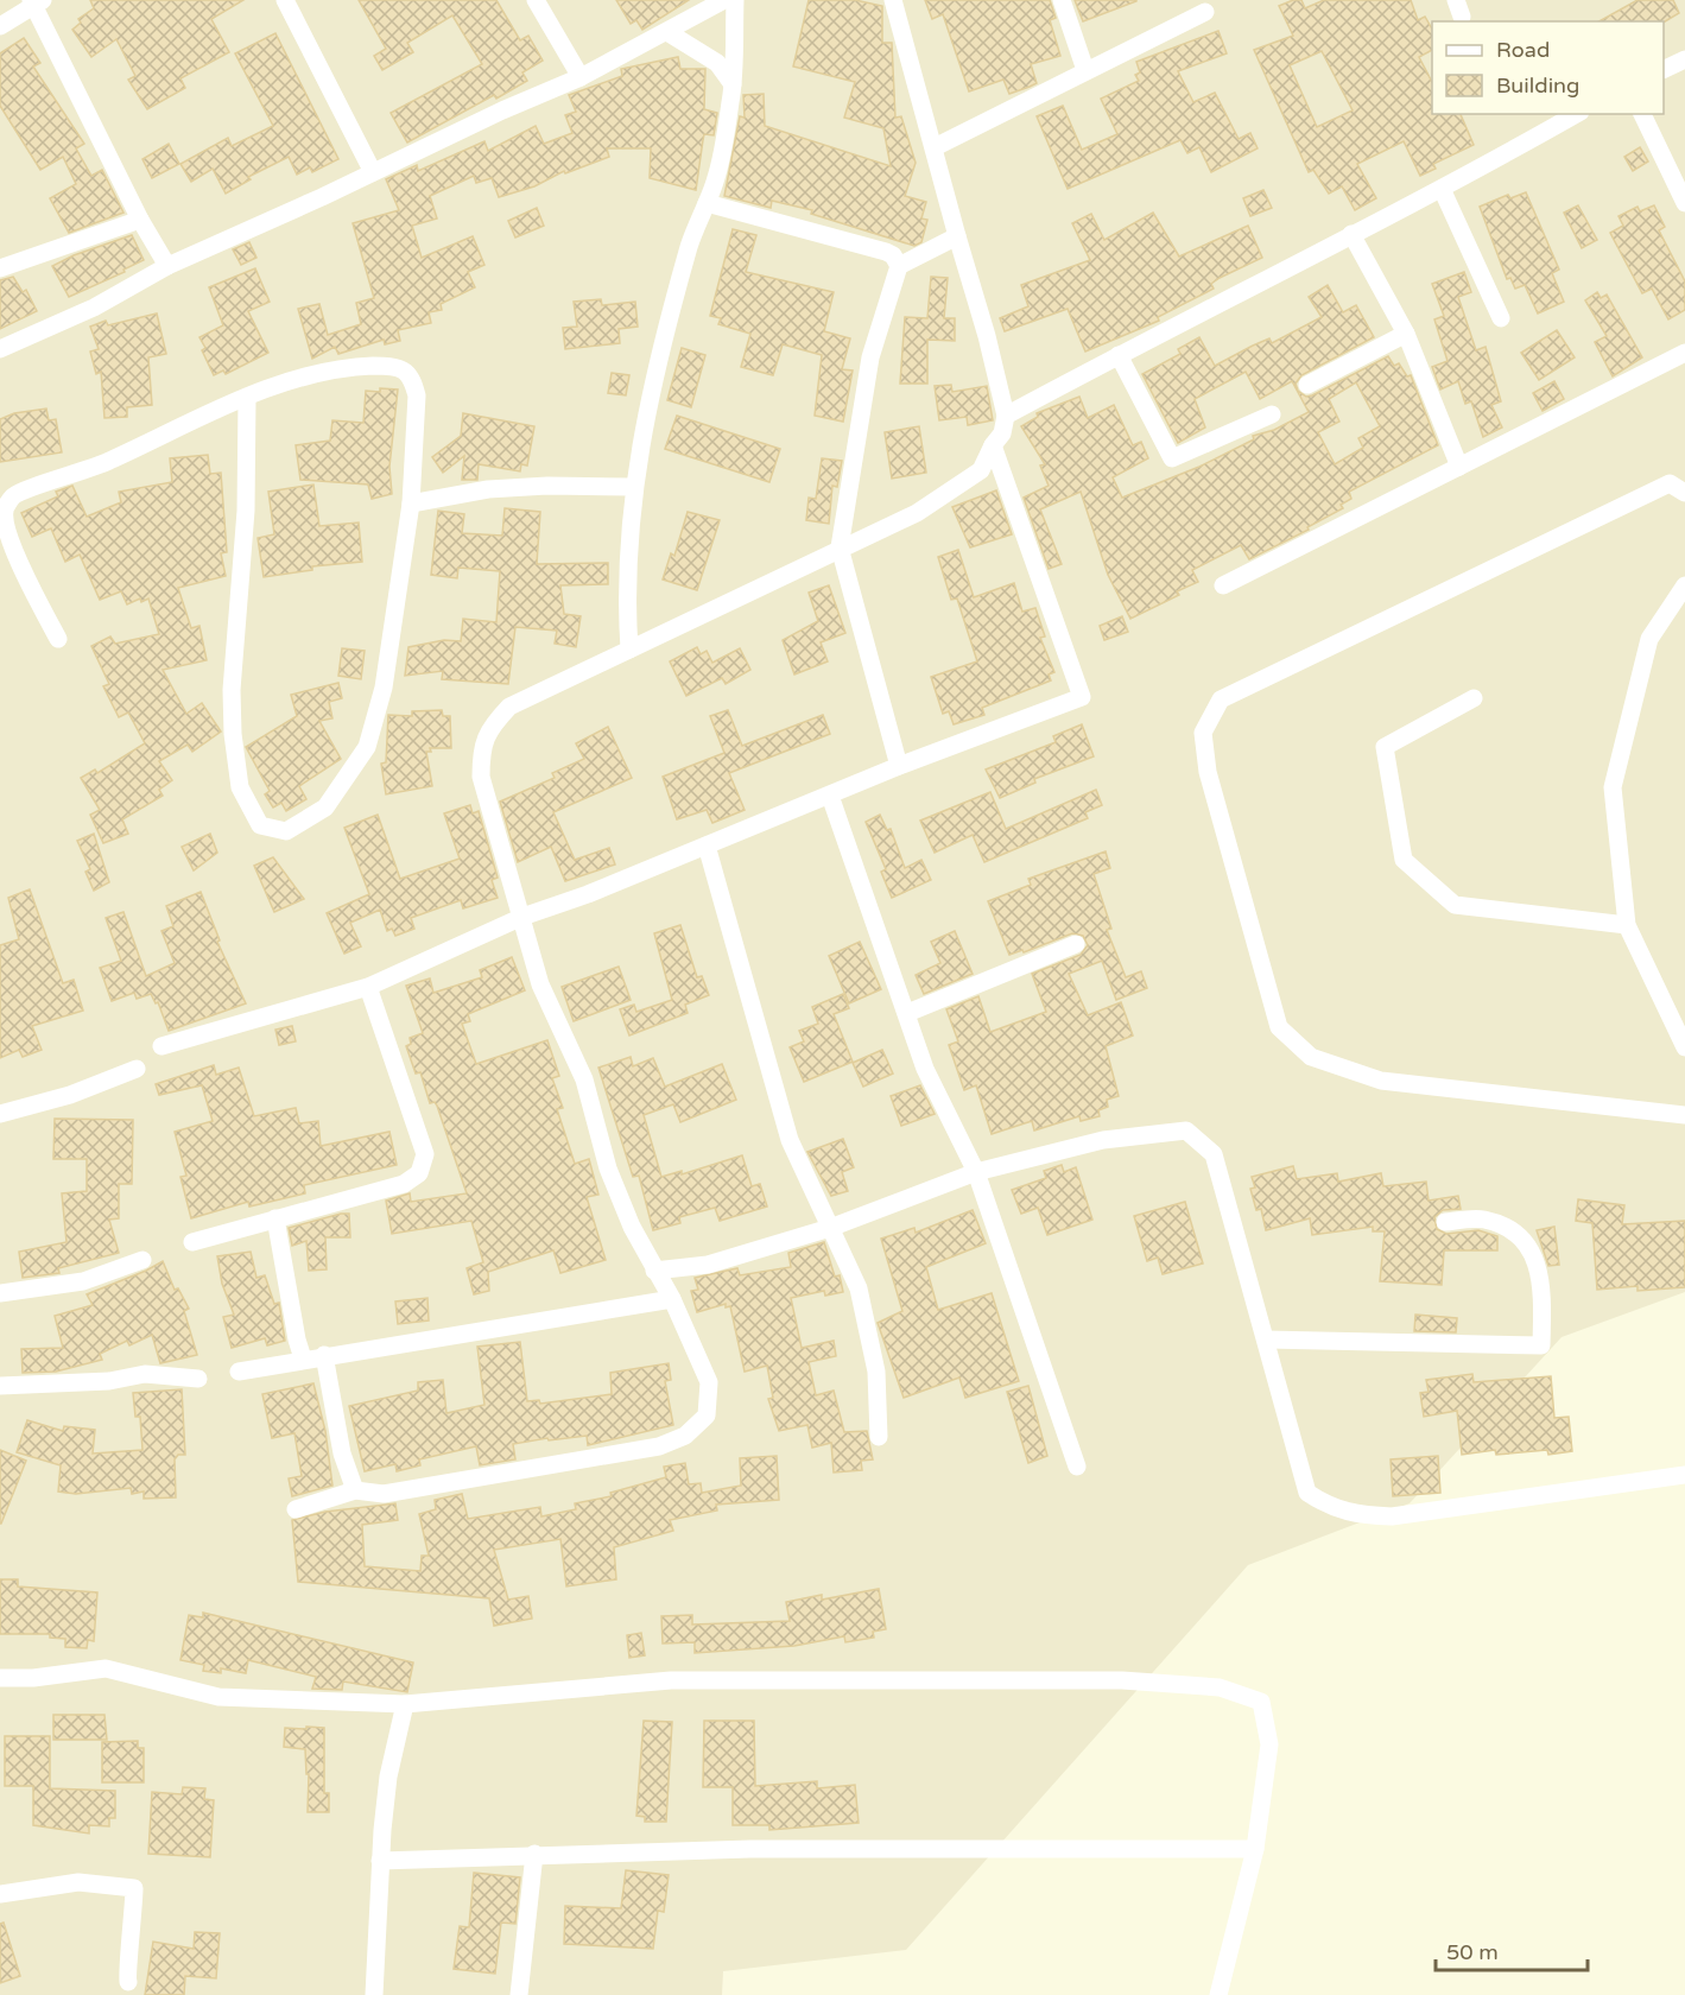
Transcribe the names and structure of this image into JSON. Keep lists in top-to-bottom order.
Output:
{
  "legend": ["Road", "Building"],
  "scale_bar": "50 m"
}
